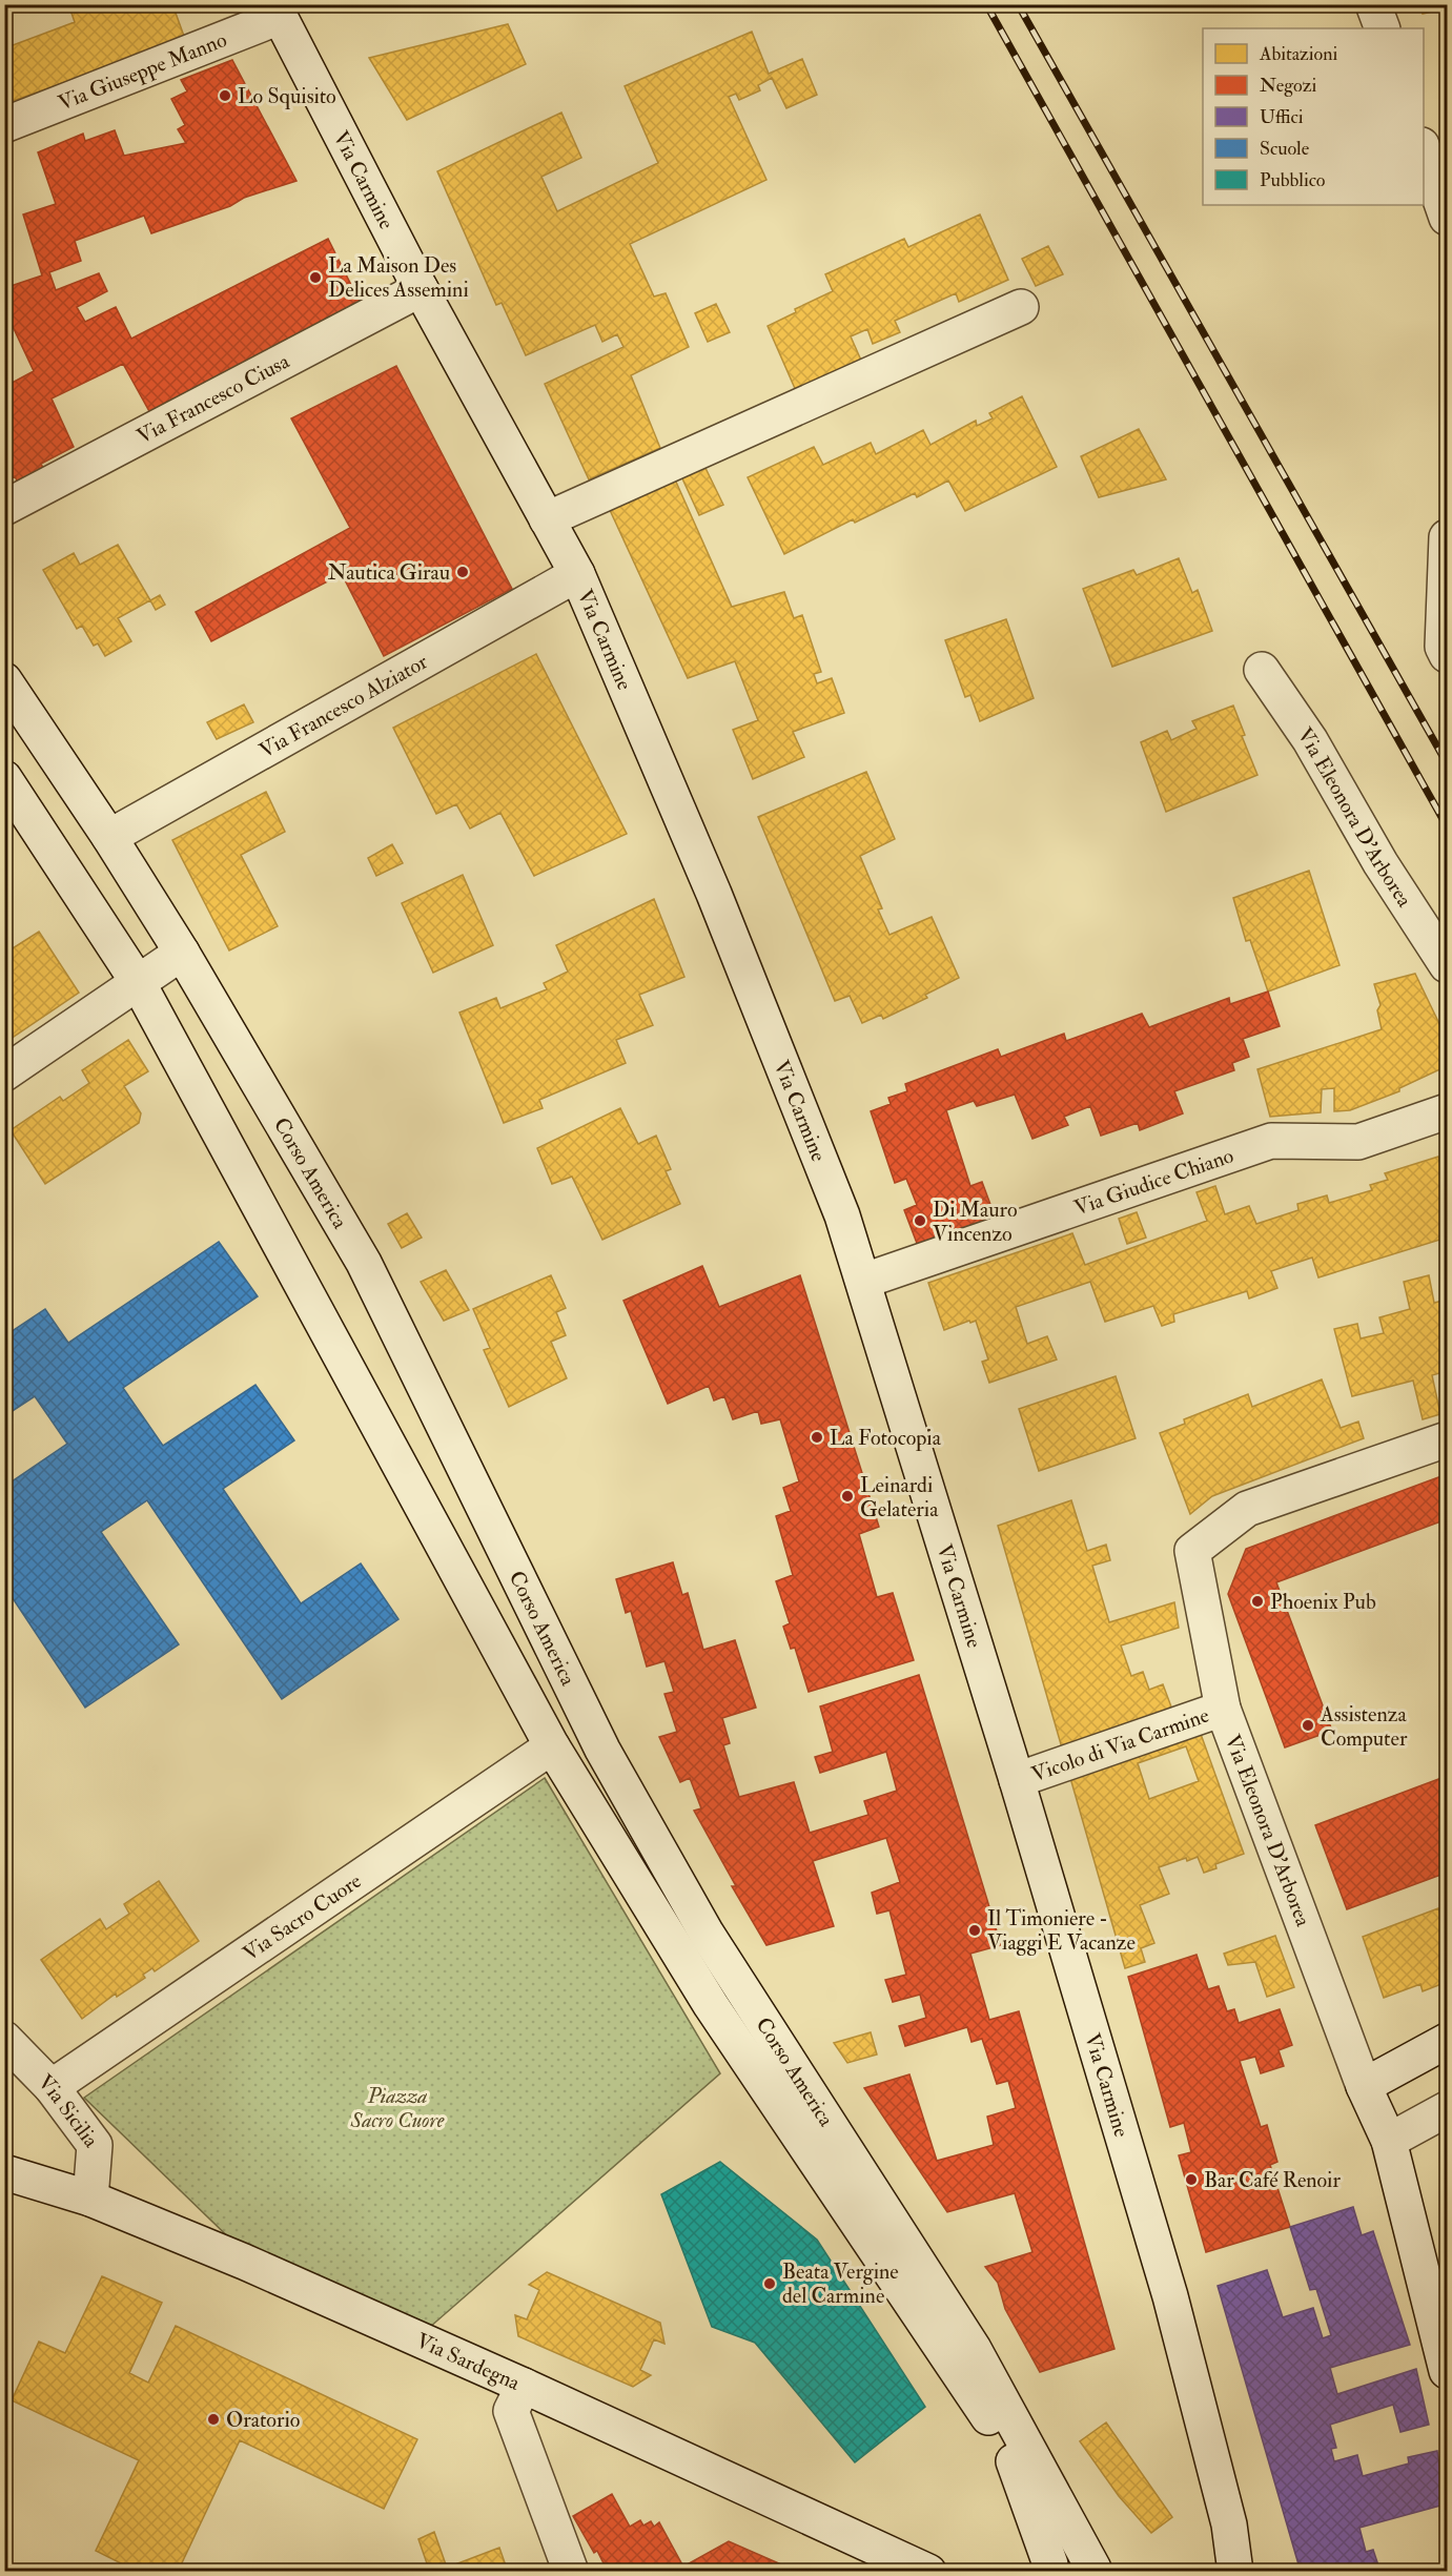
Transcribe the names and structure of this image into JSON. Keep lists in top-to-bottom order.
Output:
{
  "streets": {
    "street": [
      "Via Giuseppe Manno",
      "Via Carmine",
      "Via Francesco Ciusa",
      "Via Francesco Alziator",
      "Via Eleonora D'Arborea",
      "Corso America",
      "Via Giudice Chiano",
      "Vicolo di Via Carmine",
      "Via Sacro Cuore",
      "Via Sicilia",
      "Via Sardegna"
    ]
  },
  "crossings": [
    ["Via Giuseppe Manno", "Via Carmine"],
    ["Via Carmine", "Via Francesco Ciusa"],
    ["Via Carmine", "Via Francesco Alziator"],
    ["Via Carmine", "Via Giudice Chiano"],
    ["Via Carmine", "Vicolo di Via Carmine"],
    ["Via Francesco Alziator", "Corso America"],
    ["Via Eleonora D'Arborea", "Vicolo di Via Carmine"],
    ["Corso America", "Via Sacro Cuore"],
    ["Via Sacro Cuore", "Via Sicilia"],
    ["Via Sicilia", "Via Sardegna"]
  ],
  "parks": ["Piazza Sacro Cuore"],
  "places": [
    "Lo Squisito",
    "La Maison Des Delices Assemini",
    "Nautica Girau",
    "Di Mauro Vincenzo",
    "La Fotocopia",
    "Leinardi Gelateria",
    "Phoenix Pub",
    "Assistenza Computer",
    "Il Timoniere - Viaggi E Vacanze",
    "Bar Café Renoir",
    "Beata Vergine del Carmine",
    "Oratorio"
  ],
  "legend": [
    "Abitazioni",
    "Negozi",
    "Uffici",
    "Scuole",
    "Pubblico"
  ]
}
